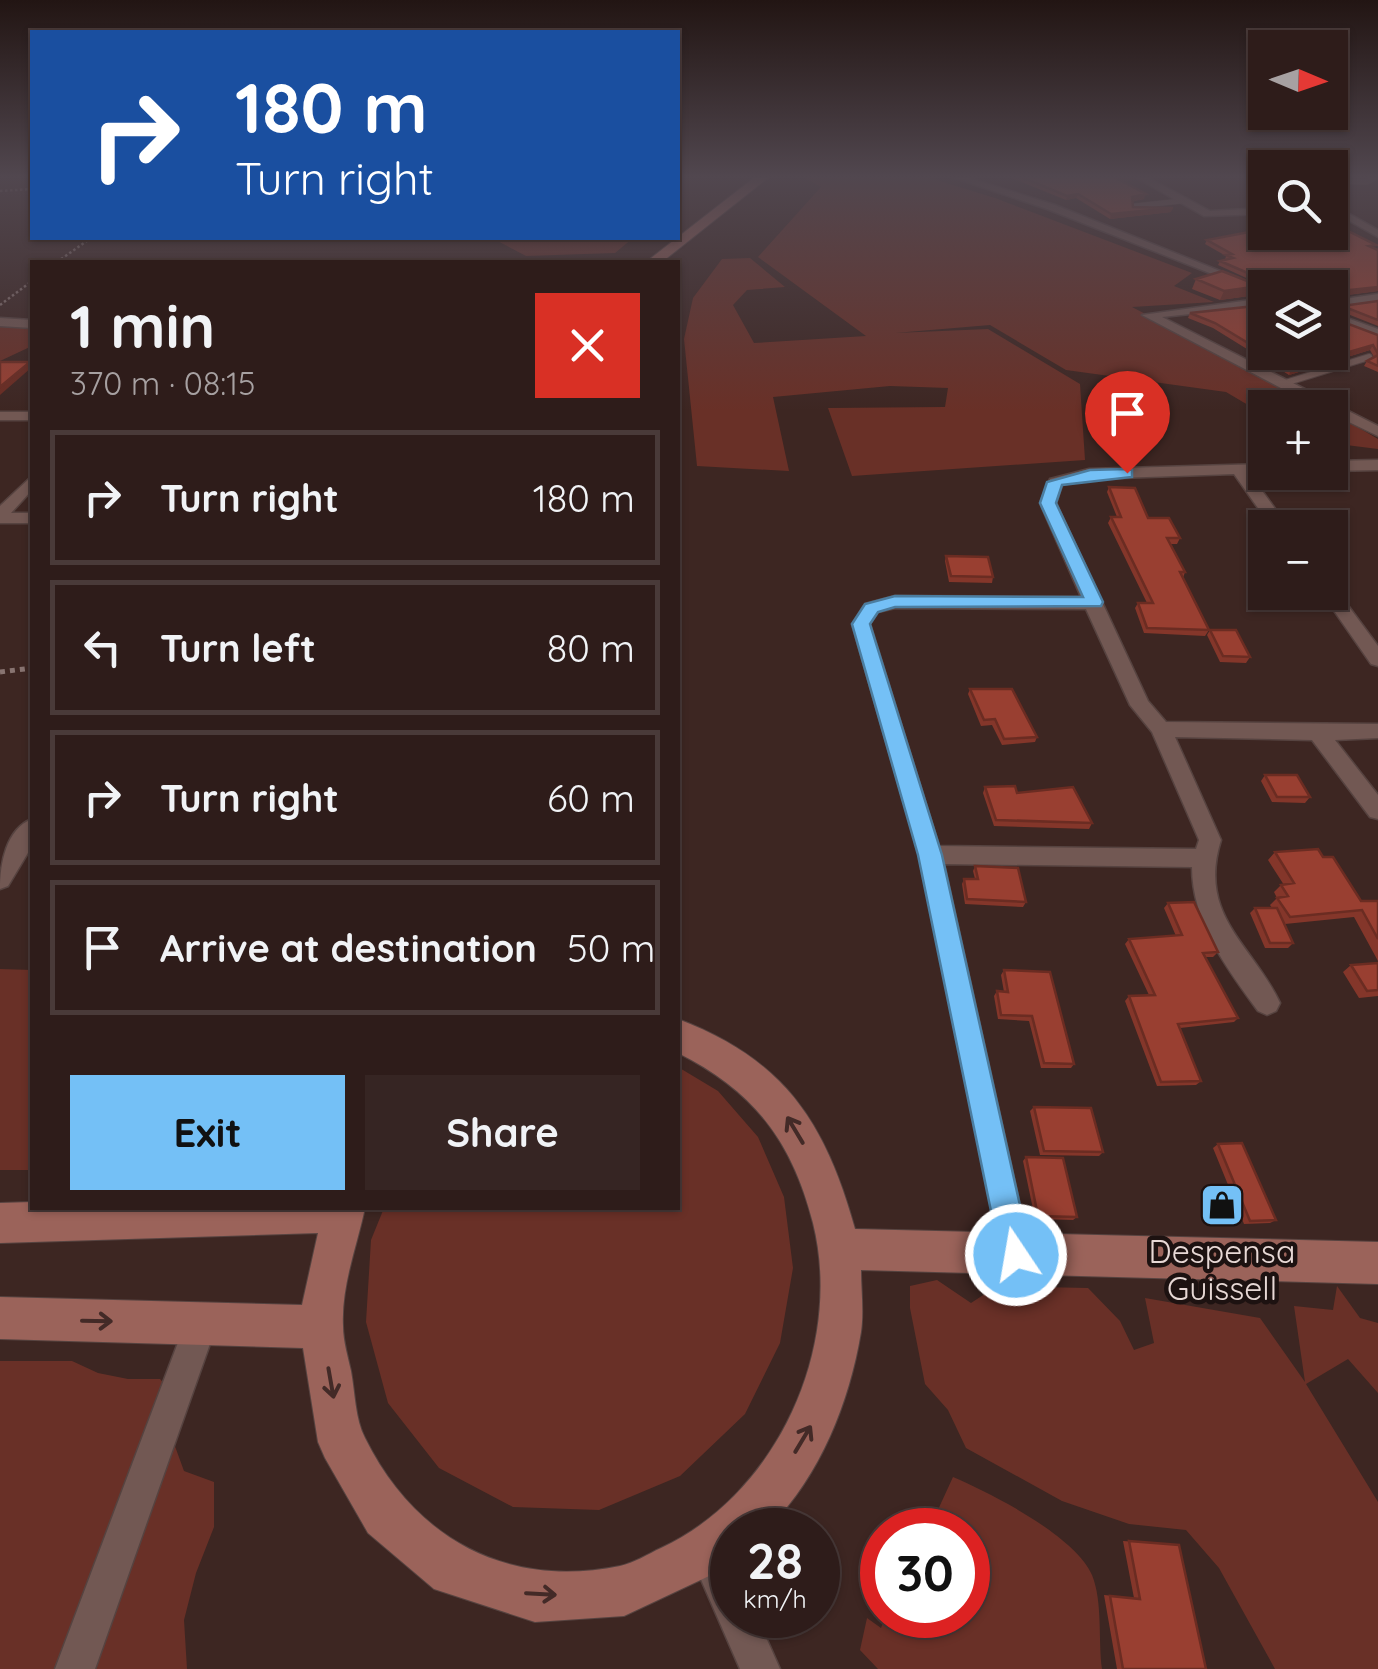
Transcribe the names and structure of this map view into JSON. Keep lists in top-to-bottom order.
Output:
{
  "places": {
    "shop": ["Despensa Guissell"]
  },
  "north": "right",
  "page": {
    "map_buttons": ["+", "−"],
    "turn": ["180 m", "Turn right"],
    "heading": ["1 min", "370 m · 08:15"],
    "list": [
      {
        "name": "Turn right",
        "value": "180 m"
      },
      {
        "name": "Turn left",
        "value": "80 m"
      },
      {
        "name": "Turn right",
        "value": "60 m"
      },
      {
        "name": "Arrive at destination",
        "value": "50 m"
      }
    ],
    "buttons": ["Exit", "Share"],
    "speed": "28 km/h",
    "limit": "30"
  }
}
